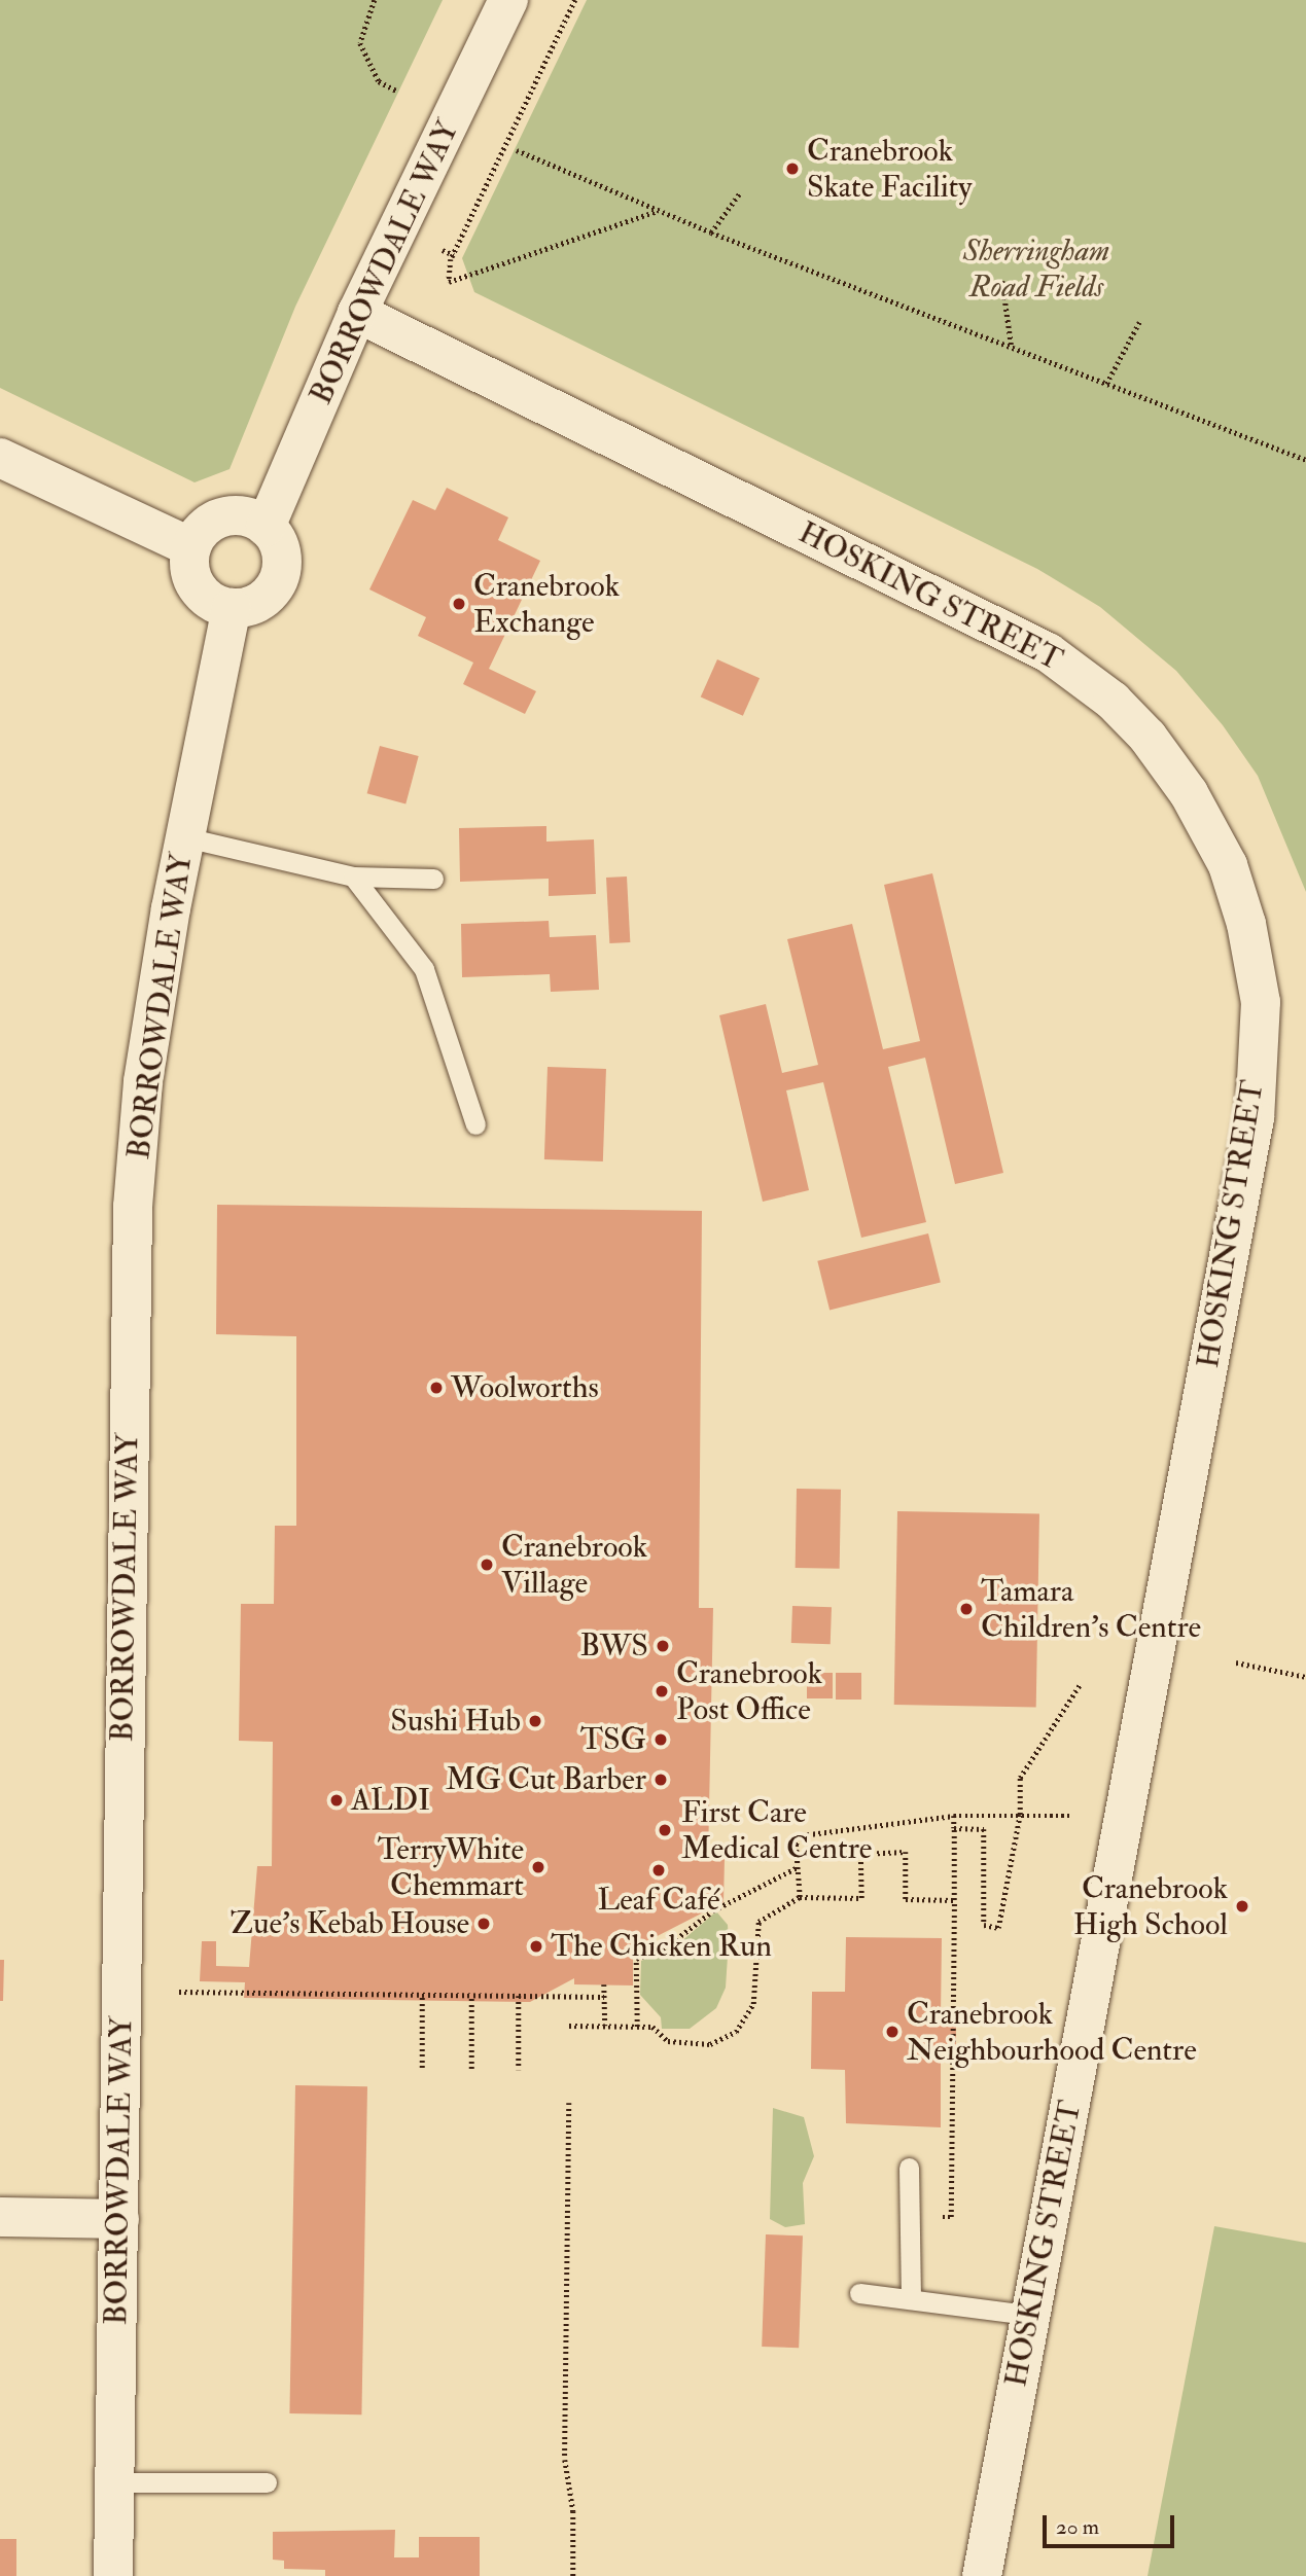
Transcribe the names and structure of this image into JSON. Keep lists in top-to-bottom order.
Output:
{
  "streets": {
    "street": ["BORROWDALE WAY", "HOSKING STREET"]
  },
  "crossings": [
    ["BORROWDALE WAY", "HOSKING STREET"]
  ],
  "parks": ["Sherringham Road Fields"],
  "places": [
    "Cranebrook Skate Facility",
    "Cranebrook Exchange",
    "Woolworths",
    "Cranebrook Village",
    "Tamara Children's Centre",
    "BWS",
    "Cranebrook Post Office",
    "Sushi Hub",
    "TSG",
    "MG Cut Barber",
    "ALDI",
    "First Care Medical Centre",
    "TerryWhite Chemmart",
    "Leaf Café",
    "Cranebrook High School",
    "Zue's Kebab House",
    "The Chicken Run",
    "Cranebrook Neighbourhood Centre"
  ],
  "scale_bar": "20 m"
}
